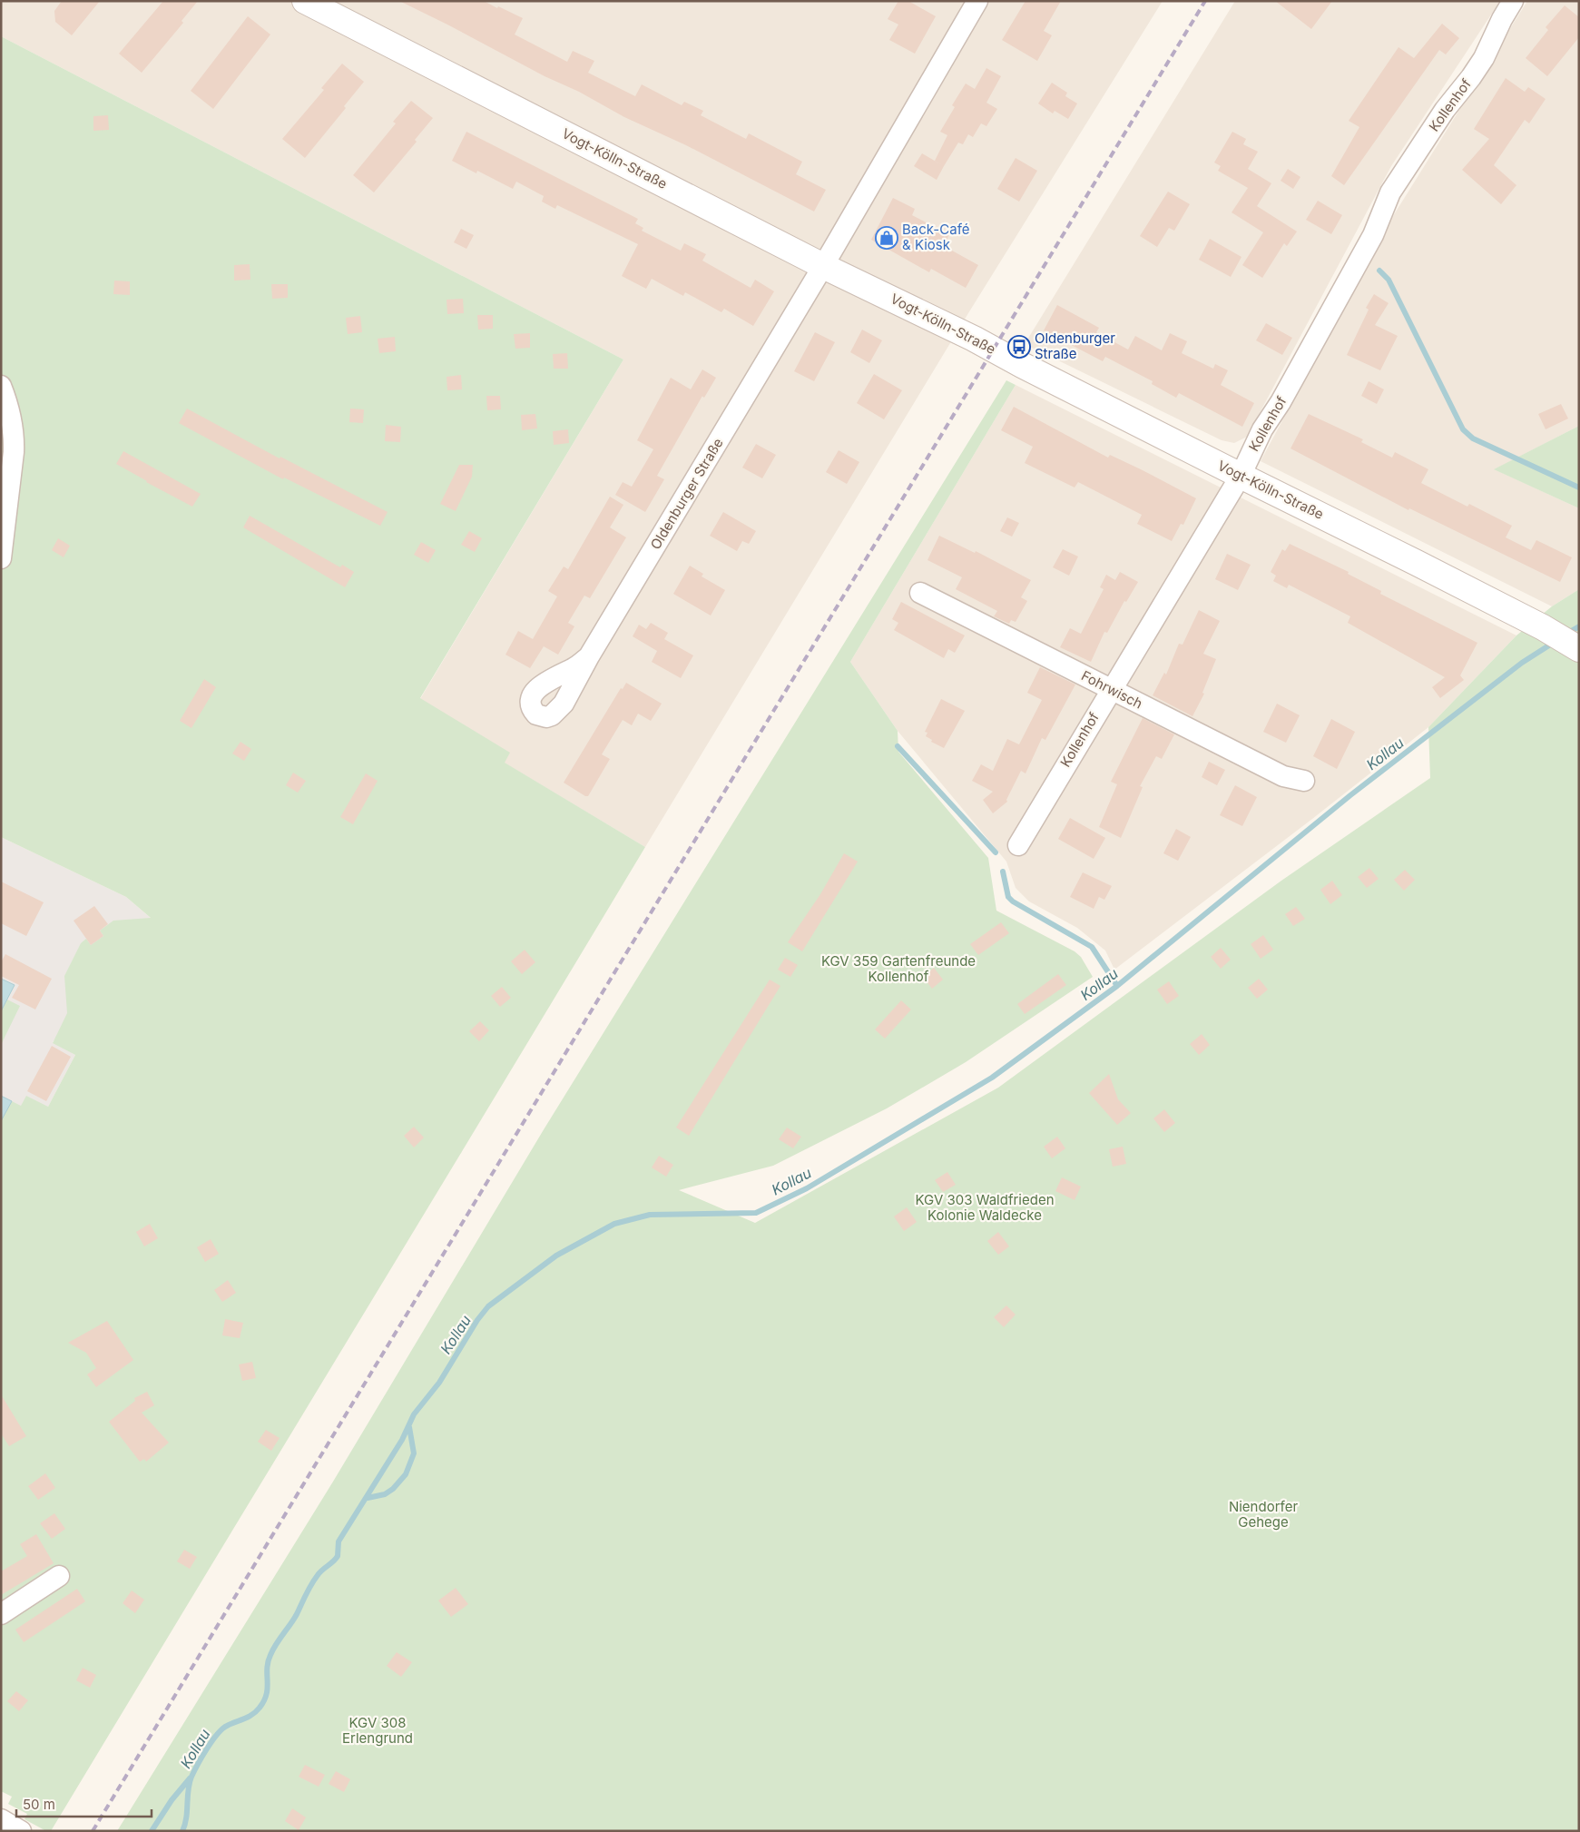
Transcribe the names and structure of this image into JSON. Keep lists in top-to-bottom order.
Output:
{
  "streets": {
    "street": [
      "Kollenhof",
      "Vogt-Kölln-Straße",
      "Oldenburger Straße",
      "Fohrwisch"
    ]
  },
  "crossings": [
    ["Kollenhof", "Vogt-Kölln-Straße"],
    ["Kollenhof", "Fohrwisch"],
    ["Vogt-Kölln-Straße", "Oldenburger Straße"]
  ],
  "water": ["Kollau"],
  "parks": [
    "KGV 359 Gartenfreunde Kollenhof",
    "KGV 303 Waldfrieden Kolonie Waldecke",
    "Niendorfer Gehege",
    "KGV 308 Erlengrund"
  ],
  "places": {
    "shop": ["Back-Café & Kiosk"],
    "bus stop": ["Oldenburger Straße"]
  },
  "scale_bar": "50 m"
}
